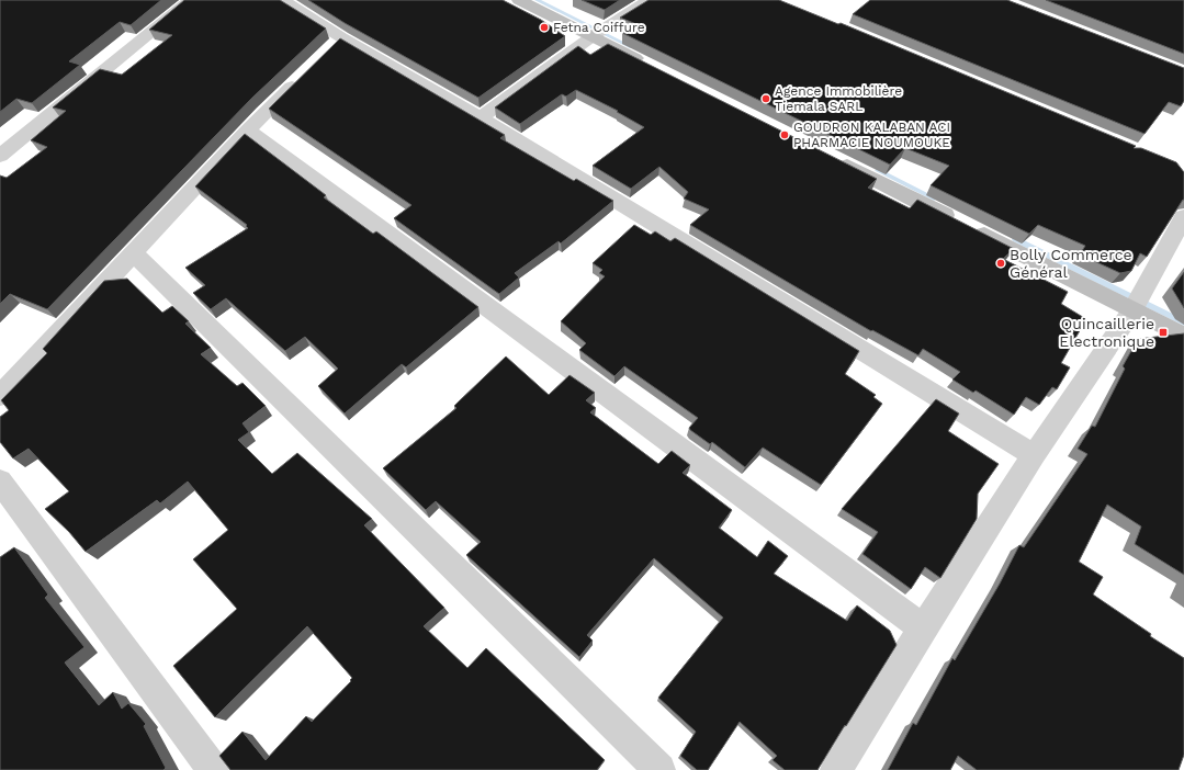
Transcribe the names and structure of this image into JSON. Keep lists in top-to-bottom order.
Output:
{
  "places": {
    "other": [
      "Fetna Coiffure",
      "Agence Immobilière Tiemala SARL",
      "GOUDRON KALABAN ACI PHARMACIE NOUMOUKE",
      "Bolly Commerce Général"
    ],
    "transit": ["Quincaillerie Electronique"]
  }
}
